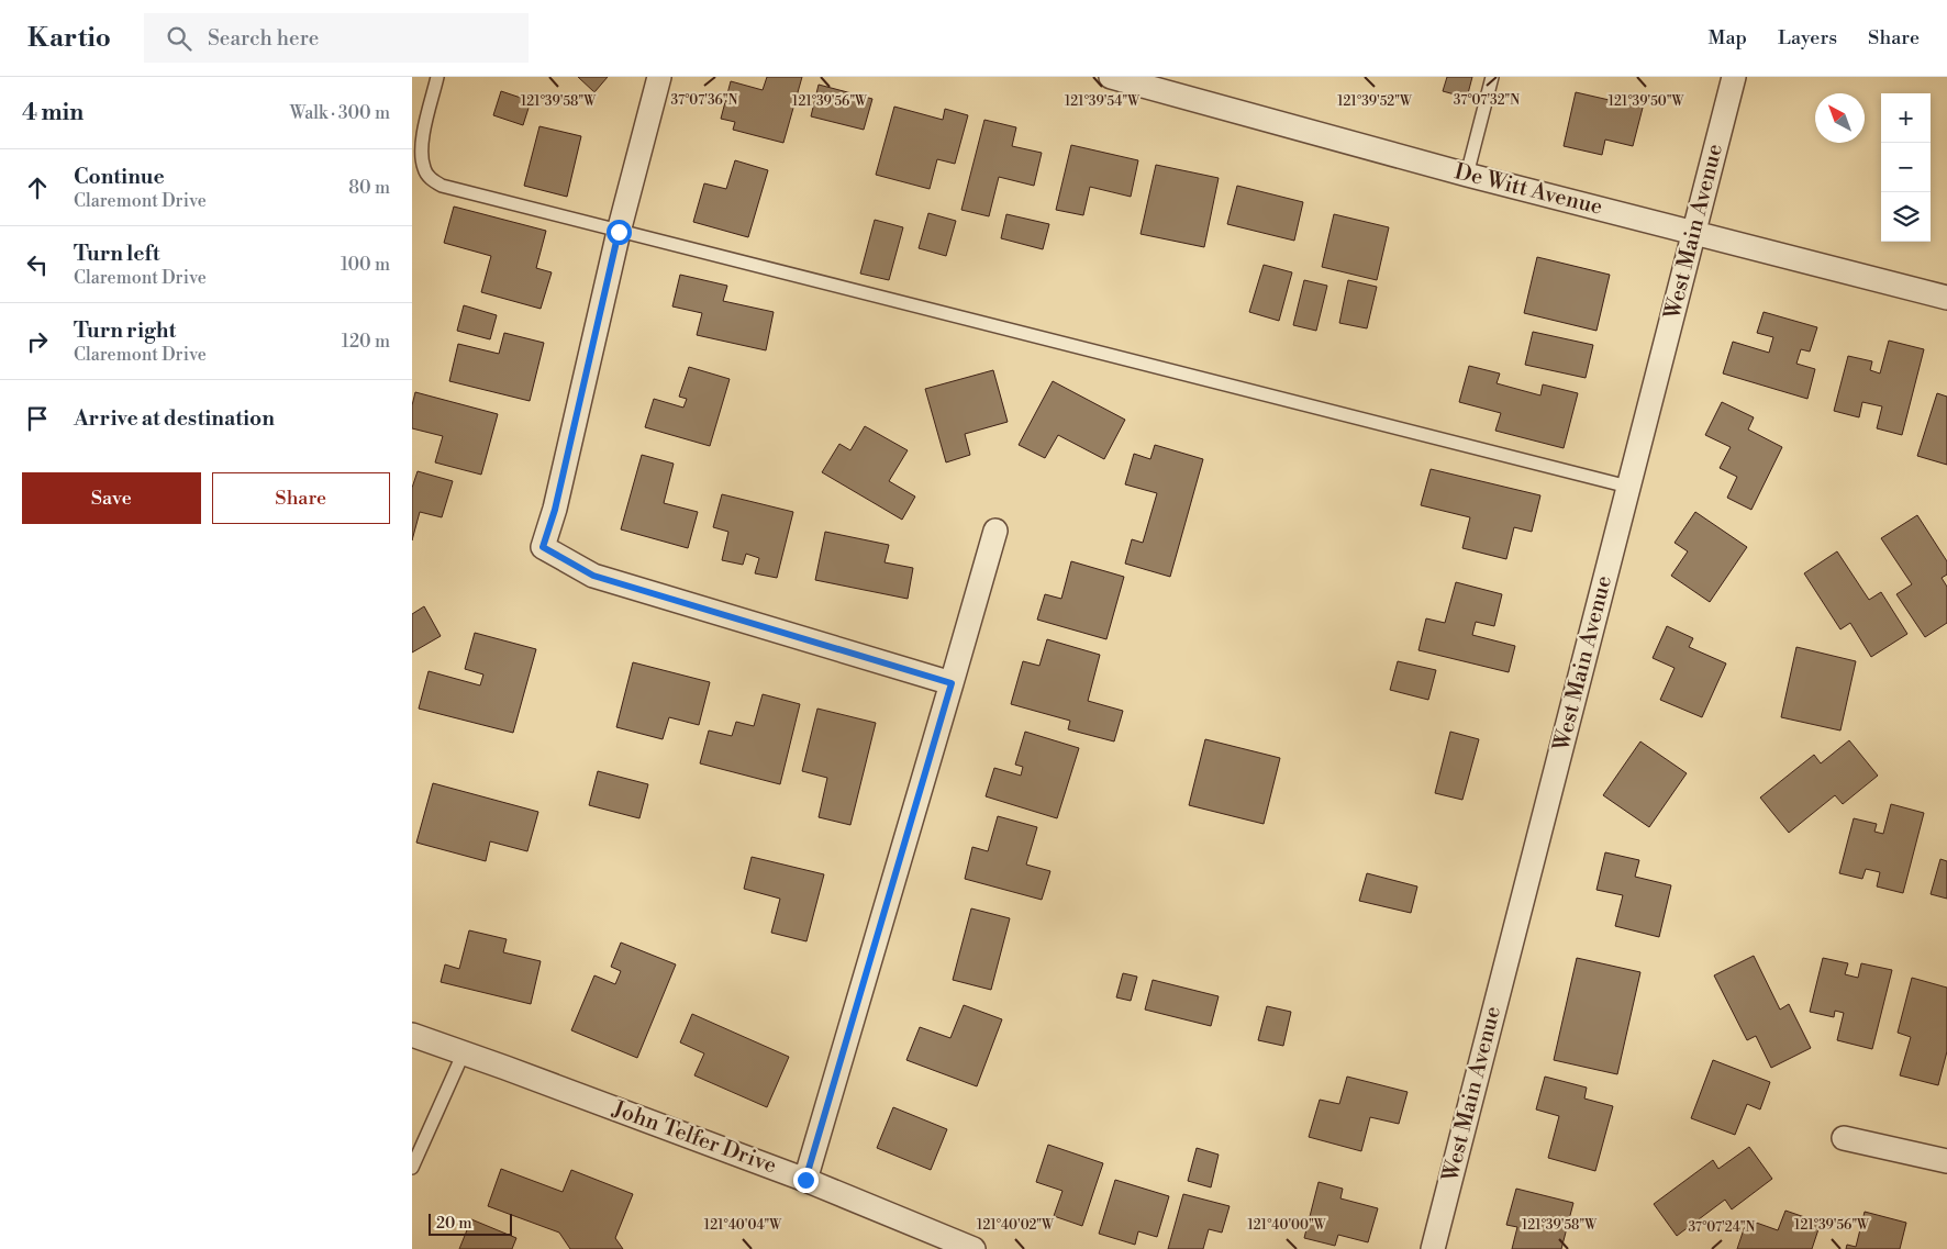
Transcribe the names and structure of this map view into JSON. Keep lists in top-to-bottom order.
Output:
{
  "streets": {
    "street": ["De Witt Avenue", "West Main Avenue", "John Telfer Drive"]
  },
  "crossings": [
    ["De Witt Avenue", "West Main Avenue"]
  ],
  "scale_bar": "20 m",
  "north": "top left",
  "page": {
    "header": "Kartio",
    "search": "Search here",
    "nav": ["Map", "Layers", "Share"],
    "heading": ["4 min", "Walk · 300 m"],
    "map_buttons": ["+", "−"],
    "list": [
      ["Continue", "Claremont Drive", "80 m"],
      ["Turn left", "Claremont Drive", "100 m"],
      ["Turn right", "Claremont Drive", "120 m"],
      "Arrive at destination"
    ],
    "buttons": ["Save", "Share"],
    "scale": "20 m"
  },
  "coordinates": [
    "37°07'36\"N",
    "37°07'32\"N",
    "121°39'58\"W",
    "121°39'56\"W",
    "121°39'54\"W",
    "121°39'52\"W",
    "121°39'50\"W",
    "121°40'04\"W",
    "121°40'02\"W",
    "121°40'00\"W",
    "37°07'24\"N"
  ]
}
